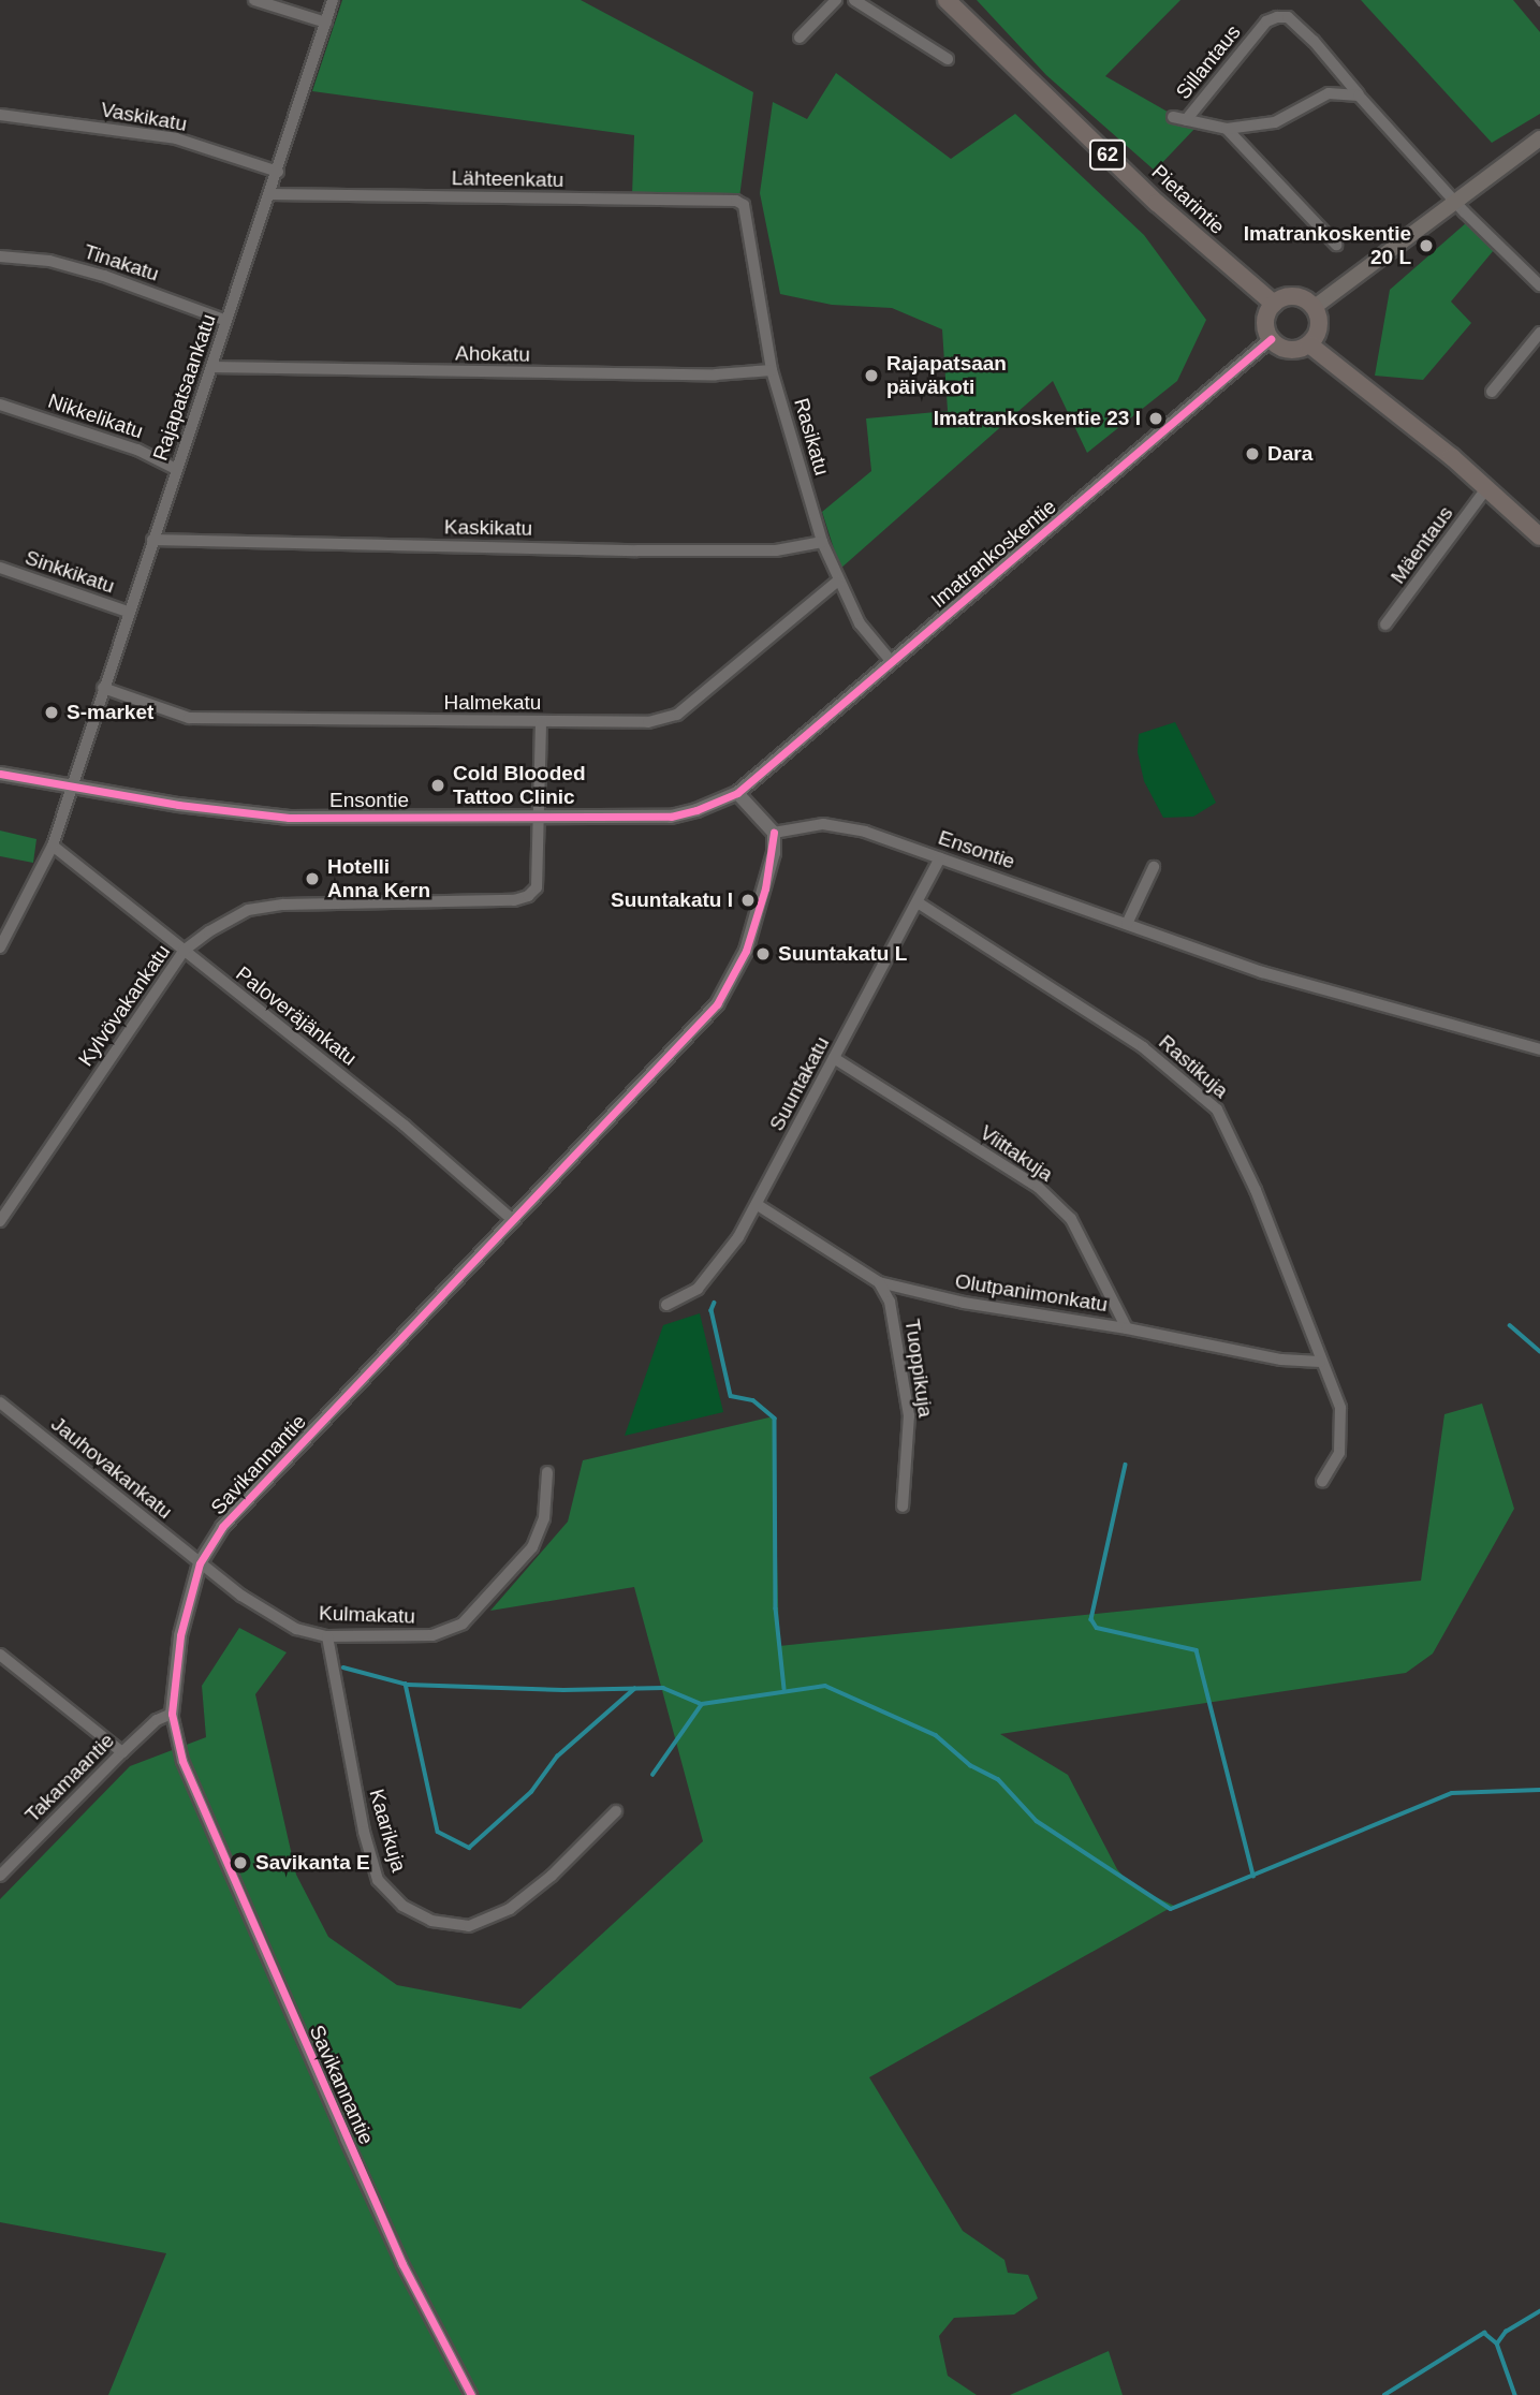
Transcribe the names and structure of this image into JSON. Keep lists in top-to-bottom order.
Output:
{
  "streets": {
    "main road": ["62", "Pietarintie"],
    "street": [
      "Sillantaus",
      "Vaskikatu",
      "Lähteenkatu",
      "Tinakatu",
      "Ahokatu",
      "Rajapatsaankatu",
      "Nikkelikatu",
      "Rasikatu",
      "Kaskikatu",
      "Mäentaus",
      "Imatrankoskentie",
      "Sinkkikatu",
      "Halmekatu",
      "Ensontie",
      "Kylvövakankatu",
      "Paloveräjänkatu",
      "Rastikuja",
      "Suuntakatu",
      "Viittakuja",
      "Olutpanimonkatu",
      "Tuoppikuja",
      "Savikannantie",
      "Jauhovakankatu",
      "Kulmakatu",
      "Takamaantie",
      "Kaarikuja"
    ]
  },
  "crossings": [
    ["Vaskikatu", "Rajapatsaankatu"],
    ["Lähteenkatu", "Rajapatsaankatu"],
    ["Lähteenkatu", "Rasikatu"],
    ["Pietarintie", "Imatrankoskentie"],
    ["Tinakatu", "Rajapatsaankatu"],
    ["Ahokatu", "Rajapatsaankatu"],
    ["Ahokatu", "Rasikatu"],
    ["Rajapatsaankatu", "Nikkelikatu"],
    ["Rajapatsaankatu", "Kaskikatu"],
    ["Rajapatsaankatu", "Sinkkikatu"],
    ["Rajapatsaankatu", "Halmekatu"],
    ["Rajapatsaankatu", "Ensontie"],
    ["Rajapatsaankatu", "Paloveräjänkatu"],
    ["Rasikatu", "Kaskikatu"],
    ["Rasikatu", "Imatrankoskentie"],
    ["Rasikatu", "Halmekatu"],
    ["Imatrankoskentie", "Ensontie"],
    ["Halmekatu", "Kylvövakankatu"],
    ["Ensontie", "Kylvövakankatu"],
    ["Ensontie", "Suuntakatu"],
    ["Ensontie", "Savikannantie"],
    ["Kylvövakankatu", "Paloveräjänkatu"],
    ["Paloveräjänkatu", "Savikannantie"],
    ["Rastikuja", "Suuntakatu"],
    ["Rastikuja", "Olutpanimonkatu"],
    ["Suuntakatu", "Viittakuja"],
    ["Suuntakatu", "Olutpanimonkatu"],
    ["Viittakuja", "Olutpanimonkatu"],
    ["Olutpanimonkatu", "Tuoppikuja"],
    ["Savikannantie", "Jauhovakankatu"],
    ["Savikannantie", "Kulmakatu"],
    ["Savikannantie", "Takamaantie"],
    ["Jauhovakankatu", "Kulmakatu"],
    ["Kulmakatu", "Kaarikuja"]
  ],
  "places": [
    "Imatrankoskentie 20 L",
    "Rajapatsaan päiväkoti",
    "Imatrankoskentie 23 I",
    "Dara",
    "S-market",
    "Cold Blooded Tattoo Clinic",
    "Hotelli Anna Kern",
    "Suuntakatu I",
    "Suuntakatu L",
    "Savikanta E"
  ]
}
